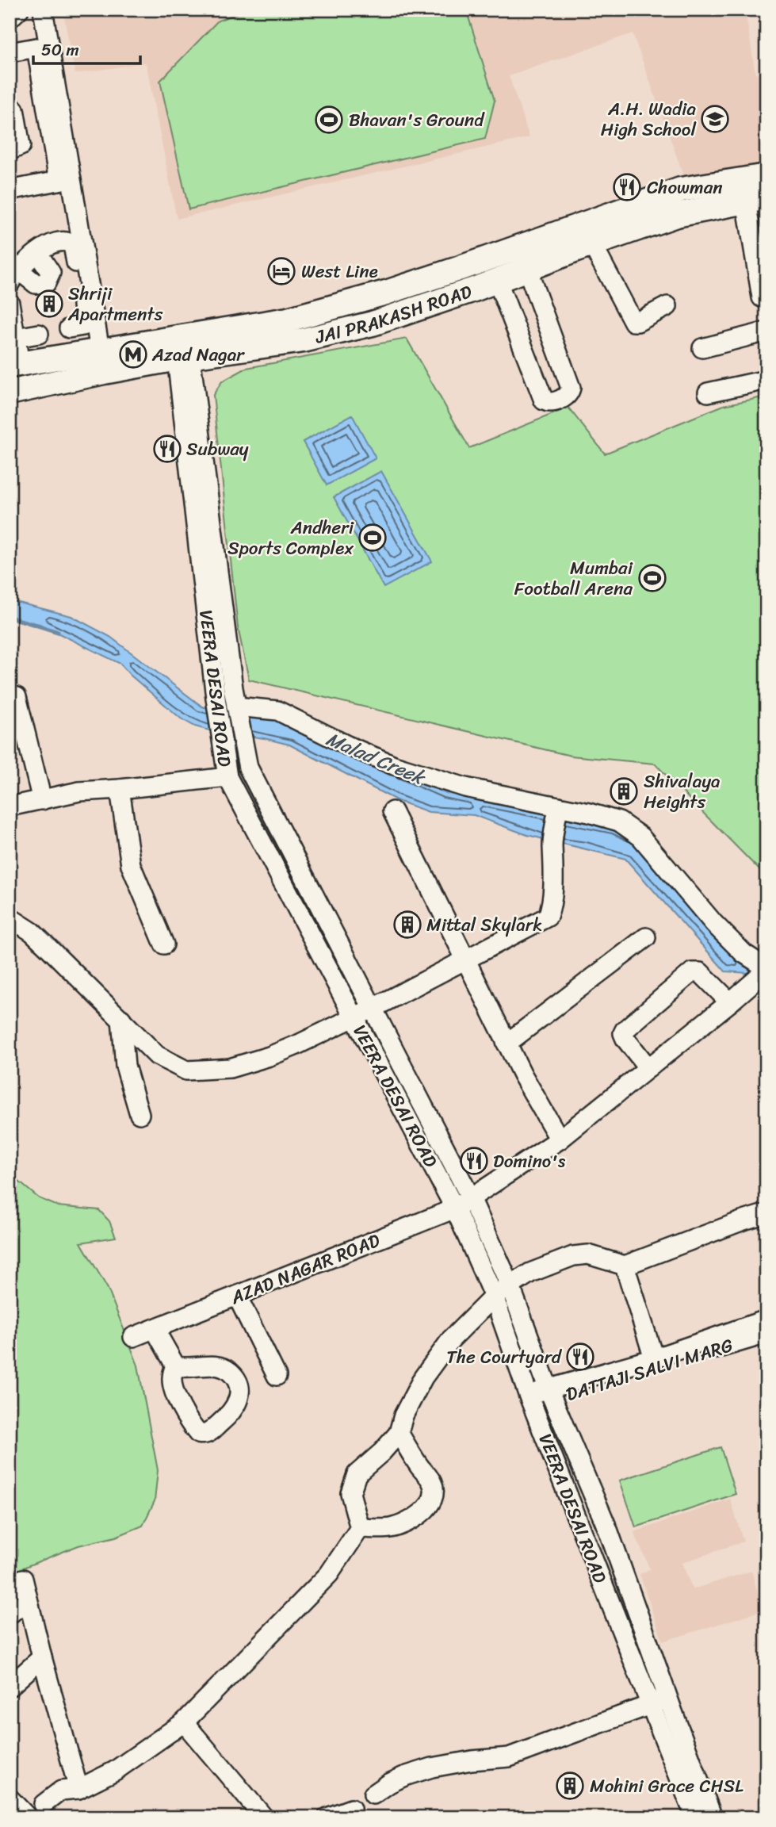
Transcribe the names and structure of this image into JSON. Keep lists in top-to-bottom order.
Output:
{
  "streets": {
    "main road": ["JAI PRAKASH ROAD"],
    "street": ["VEERA DESAI ROAD", "AZAD NAGAR ROAD", "DATTAJI SALVI MARG"]
  },
  "crossings": [
    ["JAI PRAKASH ROAD", "VEERA DESAI ROAD"],
    ["VEERA DESAI ROAD", "AZAD NAGAR ROAD"],
    ["VEERA DESAI ROAD", "DATTAJI SALVI MARG"]
  ],
  "water": ["Malad Creek"],
  "places": {
    "school or university": ["A.H. Wadia High School"],
    "sports": ["Bhavan's Ground", "Andheri Sports Complex", "Mumbai Football Arena"],
    "restaurant": [
      "Chowman",
      "Subway",
      "Domino's",
      "The Courtyard"
    ],
    "hotel": ["West Line"],
    "building": [
      "Shriji Apartments",
      "Shivalaya Heights",
      "Mittal Skylark",
      "Mohini Grace CHSL"
    ],
    "metro station": ["Azad Nagar"]
  },
  "scale_bar": "50 m"
}
